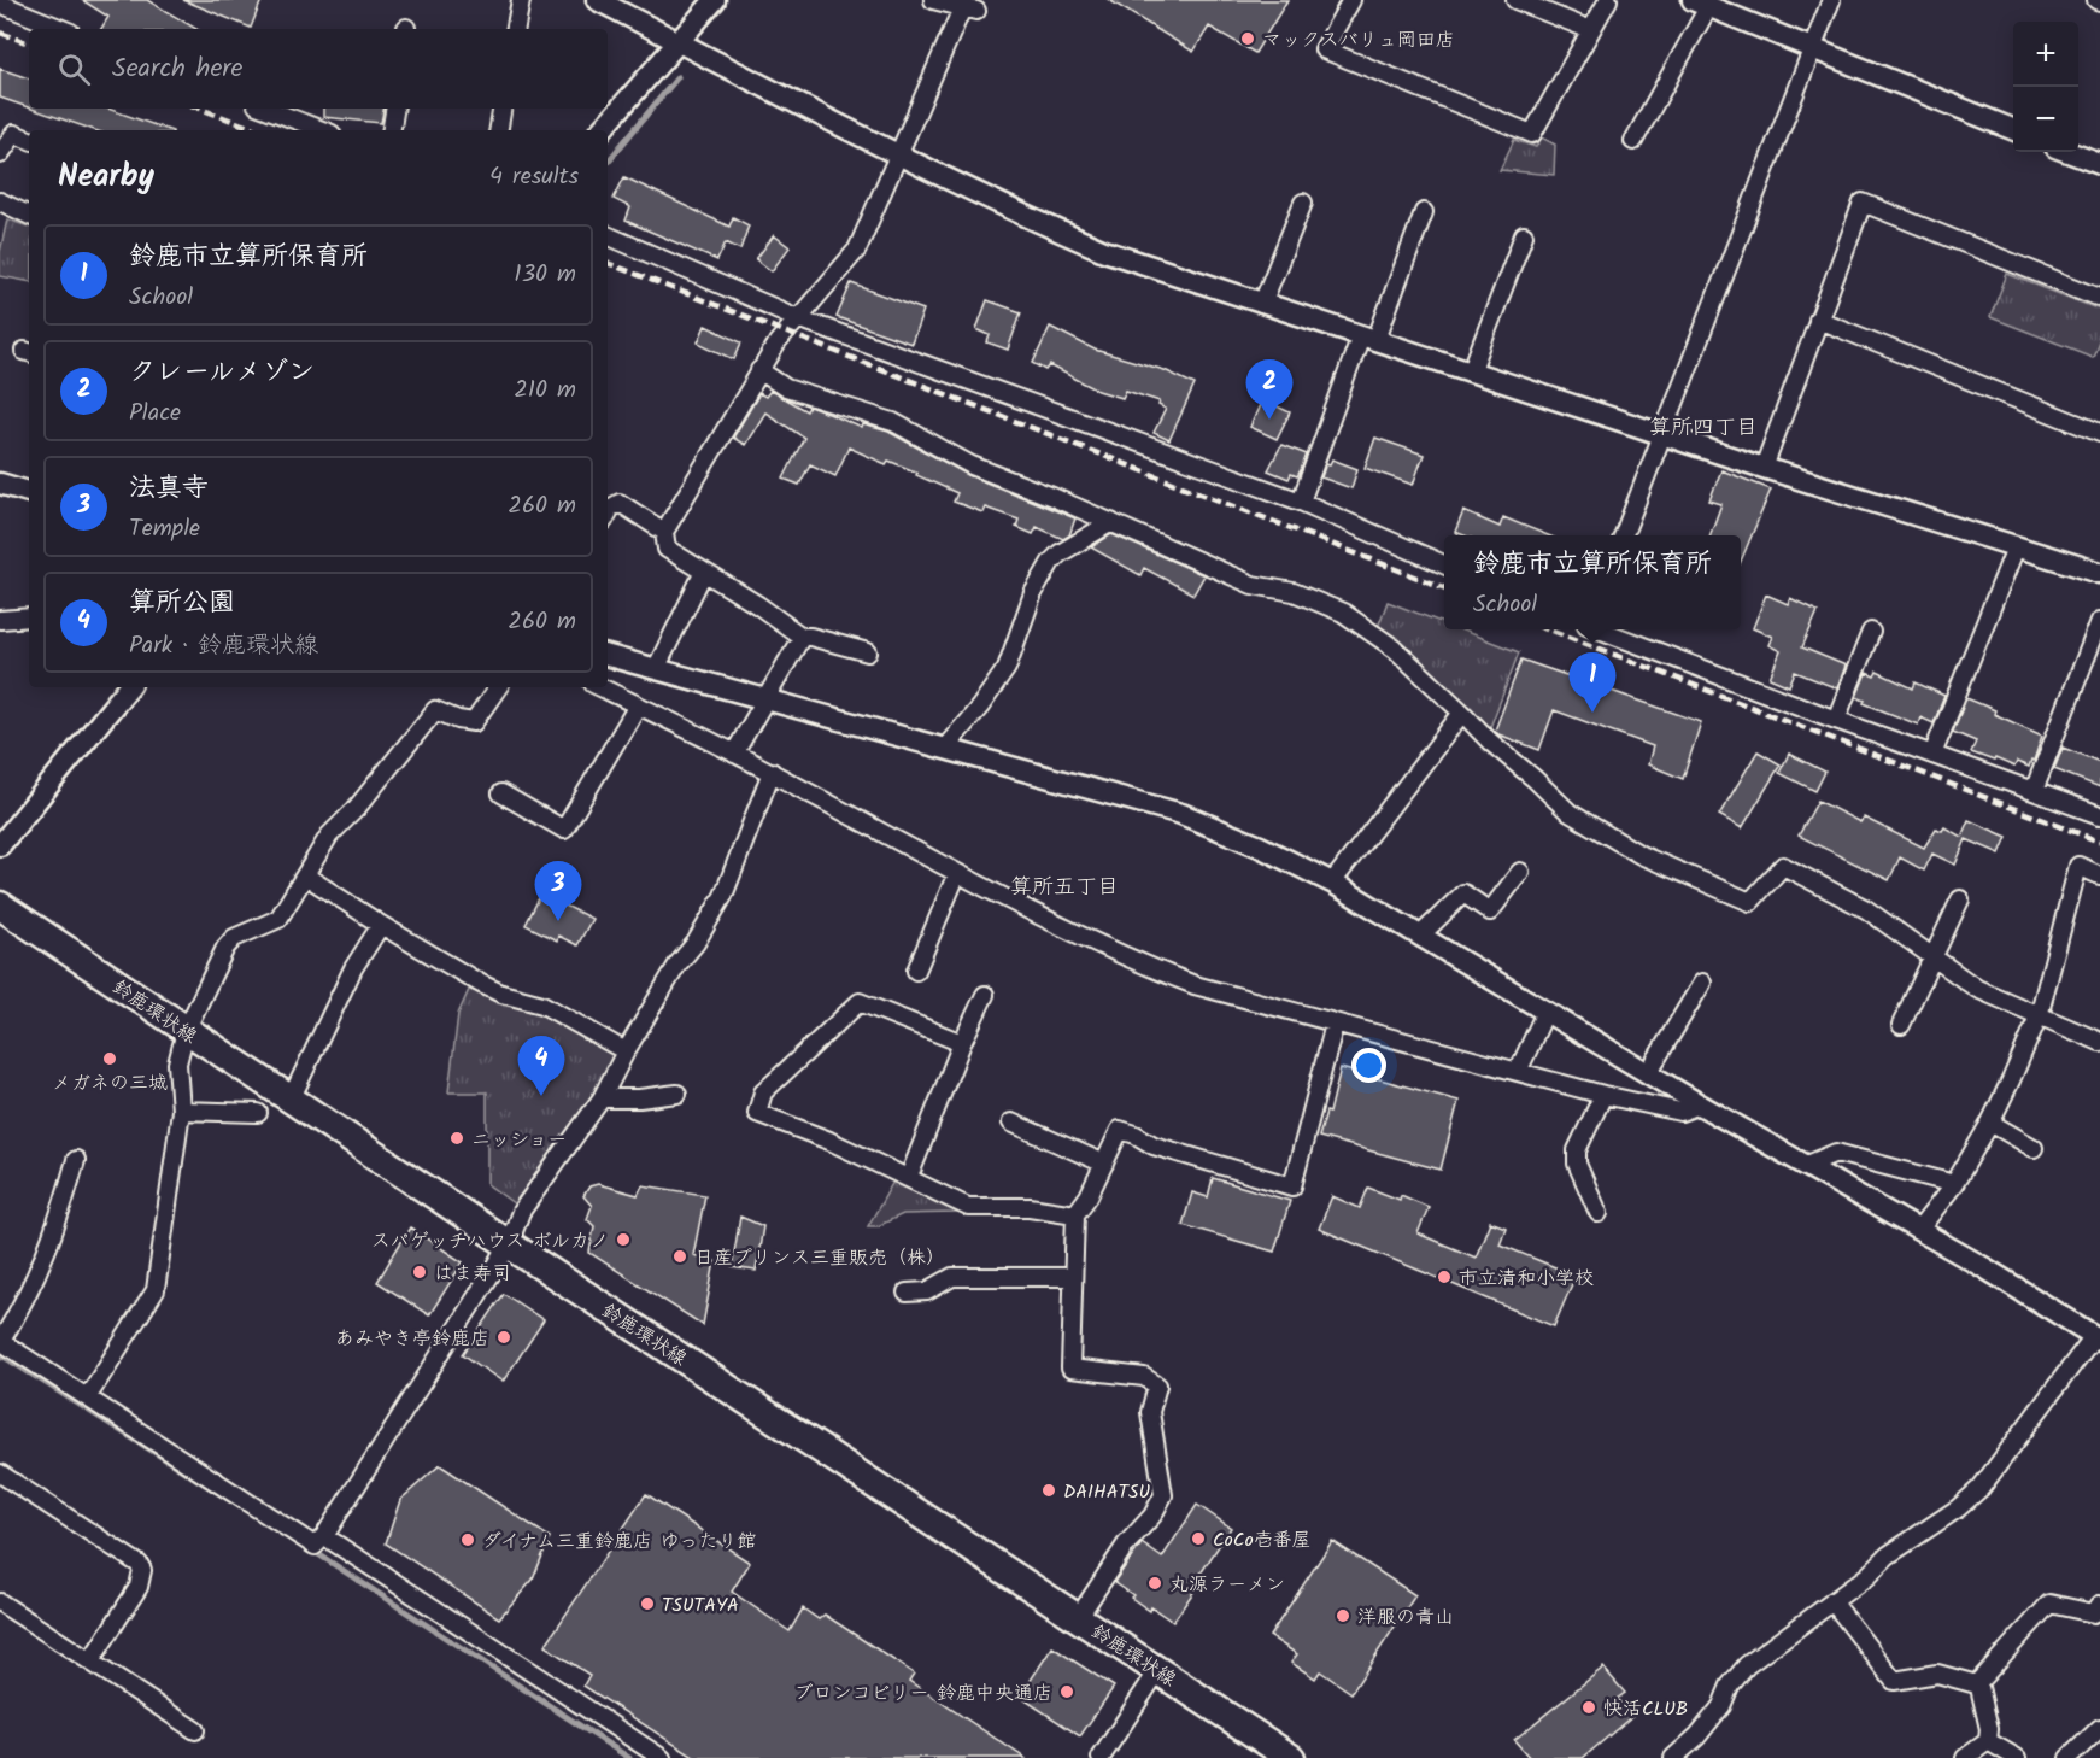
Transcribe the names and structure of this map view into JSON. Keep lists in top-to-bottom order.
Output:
{
  "streets": {
    "main road": ["鈴鹿環状線"]
  },
  "districts": ["算所四丁目", "算所五丁目"],
  "places": [
    "マックスバリュ岡田店",
    "メガネの三城",
    "ニッショー",
    "スパゲッチハウス ボルカノ",
    "日産プリンス三重販売（株）",
    "はま寿司",
    "市立清和小学校",
    "あみやき亭鈴鹿店",
    "DAIHATSU",
    "CoCo壱番屋",
    "ダイナム三重鈴鹿店 ゆったり館",
    "丸源ラーメン",
    "TSUTAYA",
    "洋服の青山",
    "ブロンコビリー 鈴鹿中央通店",
    "快活CLUB"
  ],
  "page": {
    "map_buttons": ["+", "−"],
    "search": "Search here",
    "heading": ["Nearby", "4 results"],
    "list": [
      {
        "mark": "1",
        "name": "鈴鹿市立算所保育所",
        "note": "School",
        "value": "130 m"
      },
      {
        "mark": "2",
        "name": "クレールメゾン",
        "note": "Place",
        "value": "210 m"
      },
      {
        "mark": "3",
        "name": "法真寺",
        "note": "Temple",
        "value": "260 m"
      },
      {
        "mark": "4",
        "name": "算所公園",
        "note": "Park · 鈴鹿環状線",
        "value": "260 m"
      }
    ],
    "pins": [
      "2",
      "1",
      "3",
      "4"
    ],
    "popup": ["鈴鹿市立算所保育所", "School"]
  }
}
